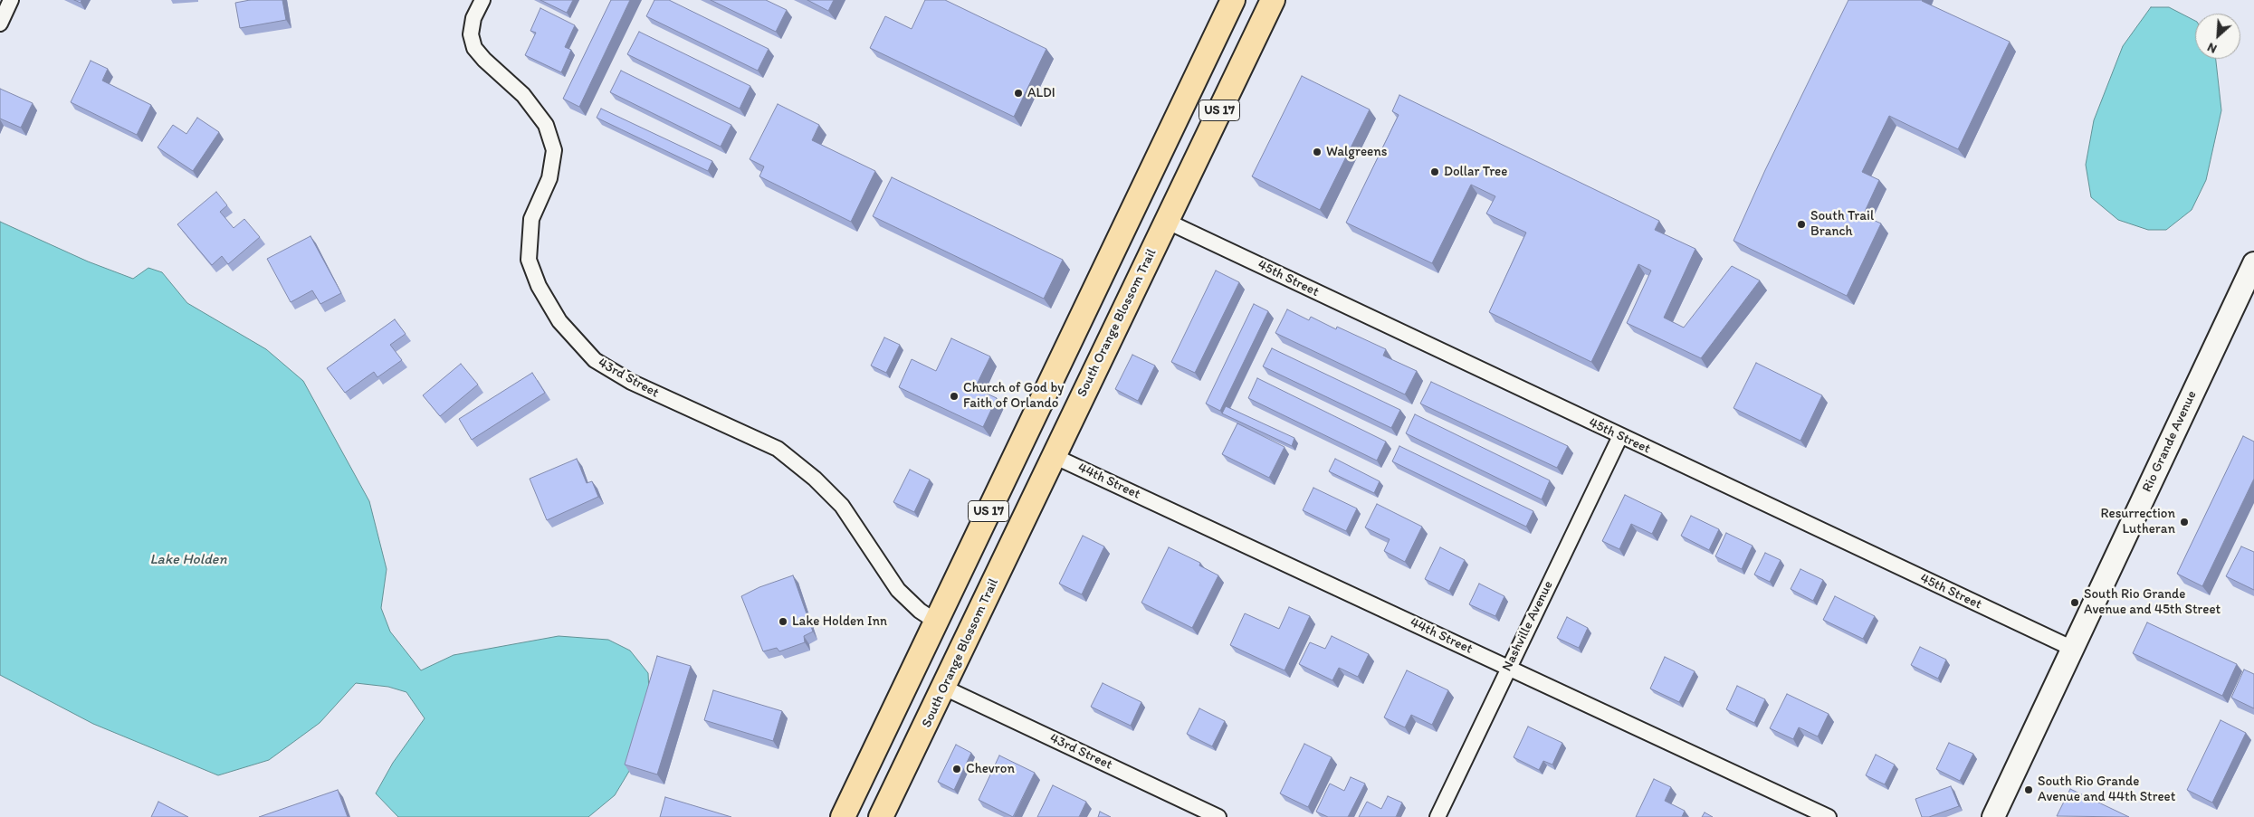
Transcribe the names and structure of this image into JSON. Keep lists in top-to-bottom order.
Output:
{
  "streets": {
    "main road": ["US 17", "South Orange Blossom Trail"],
    "street": [
      "45th Street",
      "43rd Street",
      "Rio Grande Avenue",
      "44th Street",
      "Nashville Avenue"
    ]
  },
  "crossings": [
    ["US 17", "43rd Street"],
    ["45th Street", "South Orange Blossom Trail"],
    ["45th Street", "Rio Grande Avenue"],
    ["45th Street", "Nashville Avenue"],
    ["South Orange Blossom Trail", "43rd Street"],
    ["South Orange Blossom Trail", "44th Street"],
    ["44th Street", "Nashville Avenue"]
  ],
  "water": ["Lake Holden"],
  "places": [
    "ALDI",
    "Walgreens",
    "Dollar Tree",
    "South Trail Branch",
    "Church of God by Faith of Orlando",
    "Resurrection Lutheran",
    "South Rio Grande Avenue and 45th Street",
    "Lake Holden Inn",
    "Chevron",
    "South Rio Grande Avenue and 44th Street"
  ],
  "north": "bottom left"
}
